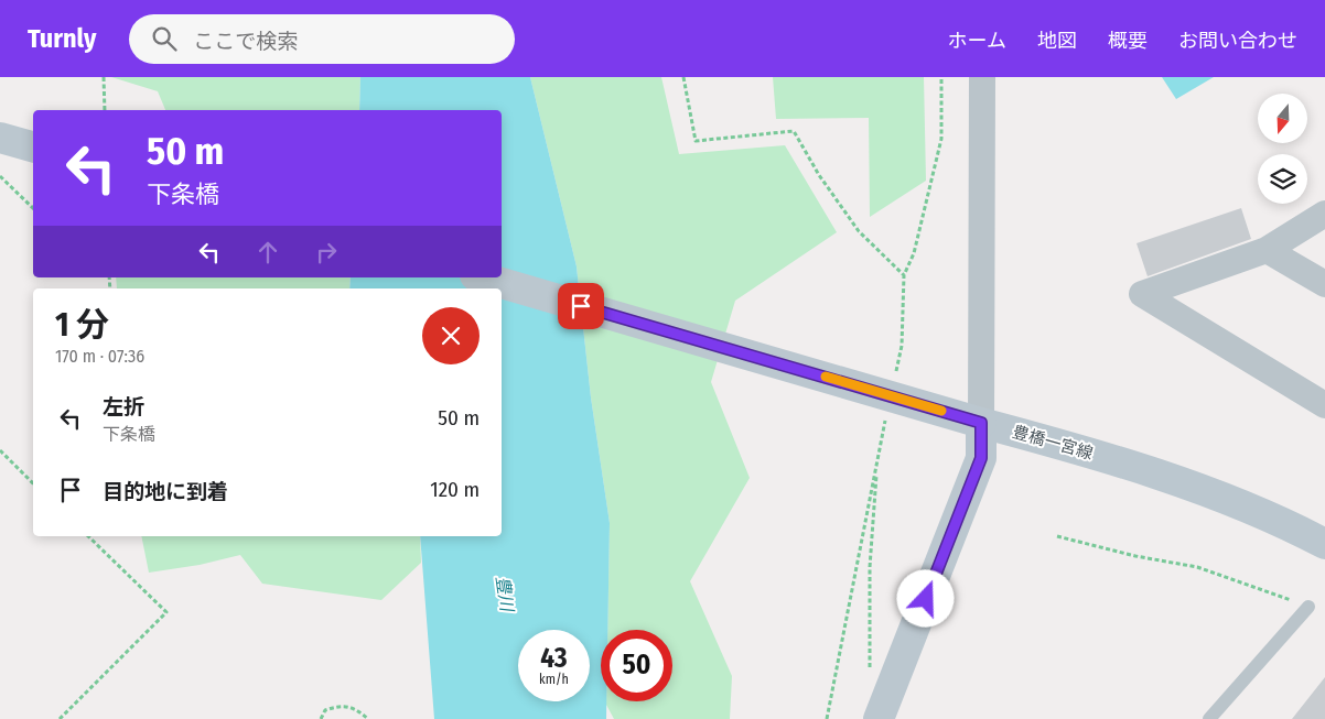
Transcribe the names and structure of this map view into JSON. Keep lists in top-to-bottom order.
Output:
{
  "streets": {
    "main road": ["豊橋一宮線"]
  },
  "water": ["豊川"],
  "north": "bottom",
  "page": {
    "header": "Turnly",
    "search": "ここで検索",
    "nav": [
      "ホーム",
      "地図",
      "概要",
      "お問い合わせ"
    ],
    "turn": ["50 m", "下条橋"],
    "heading": ["1 分", "170 m · 07:36"],
    "list": [
      {
        "name": "左折",
        "note": "下条橋",
        "value": "50 m"
      },
      {
        "name": "目的地に到着",
        "value": "120 m"
      }
    ],
    "speed": "43 km/h",
    "limit": "50"
  }
}
